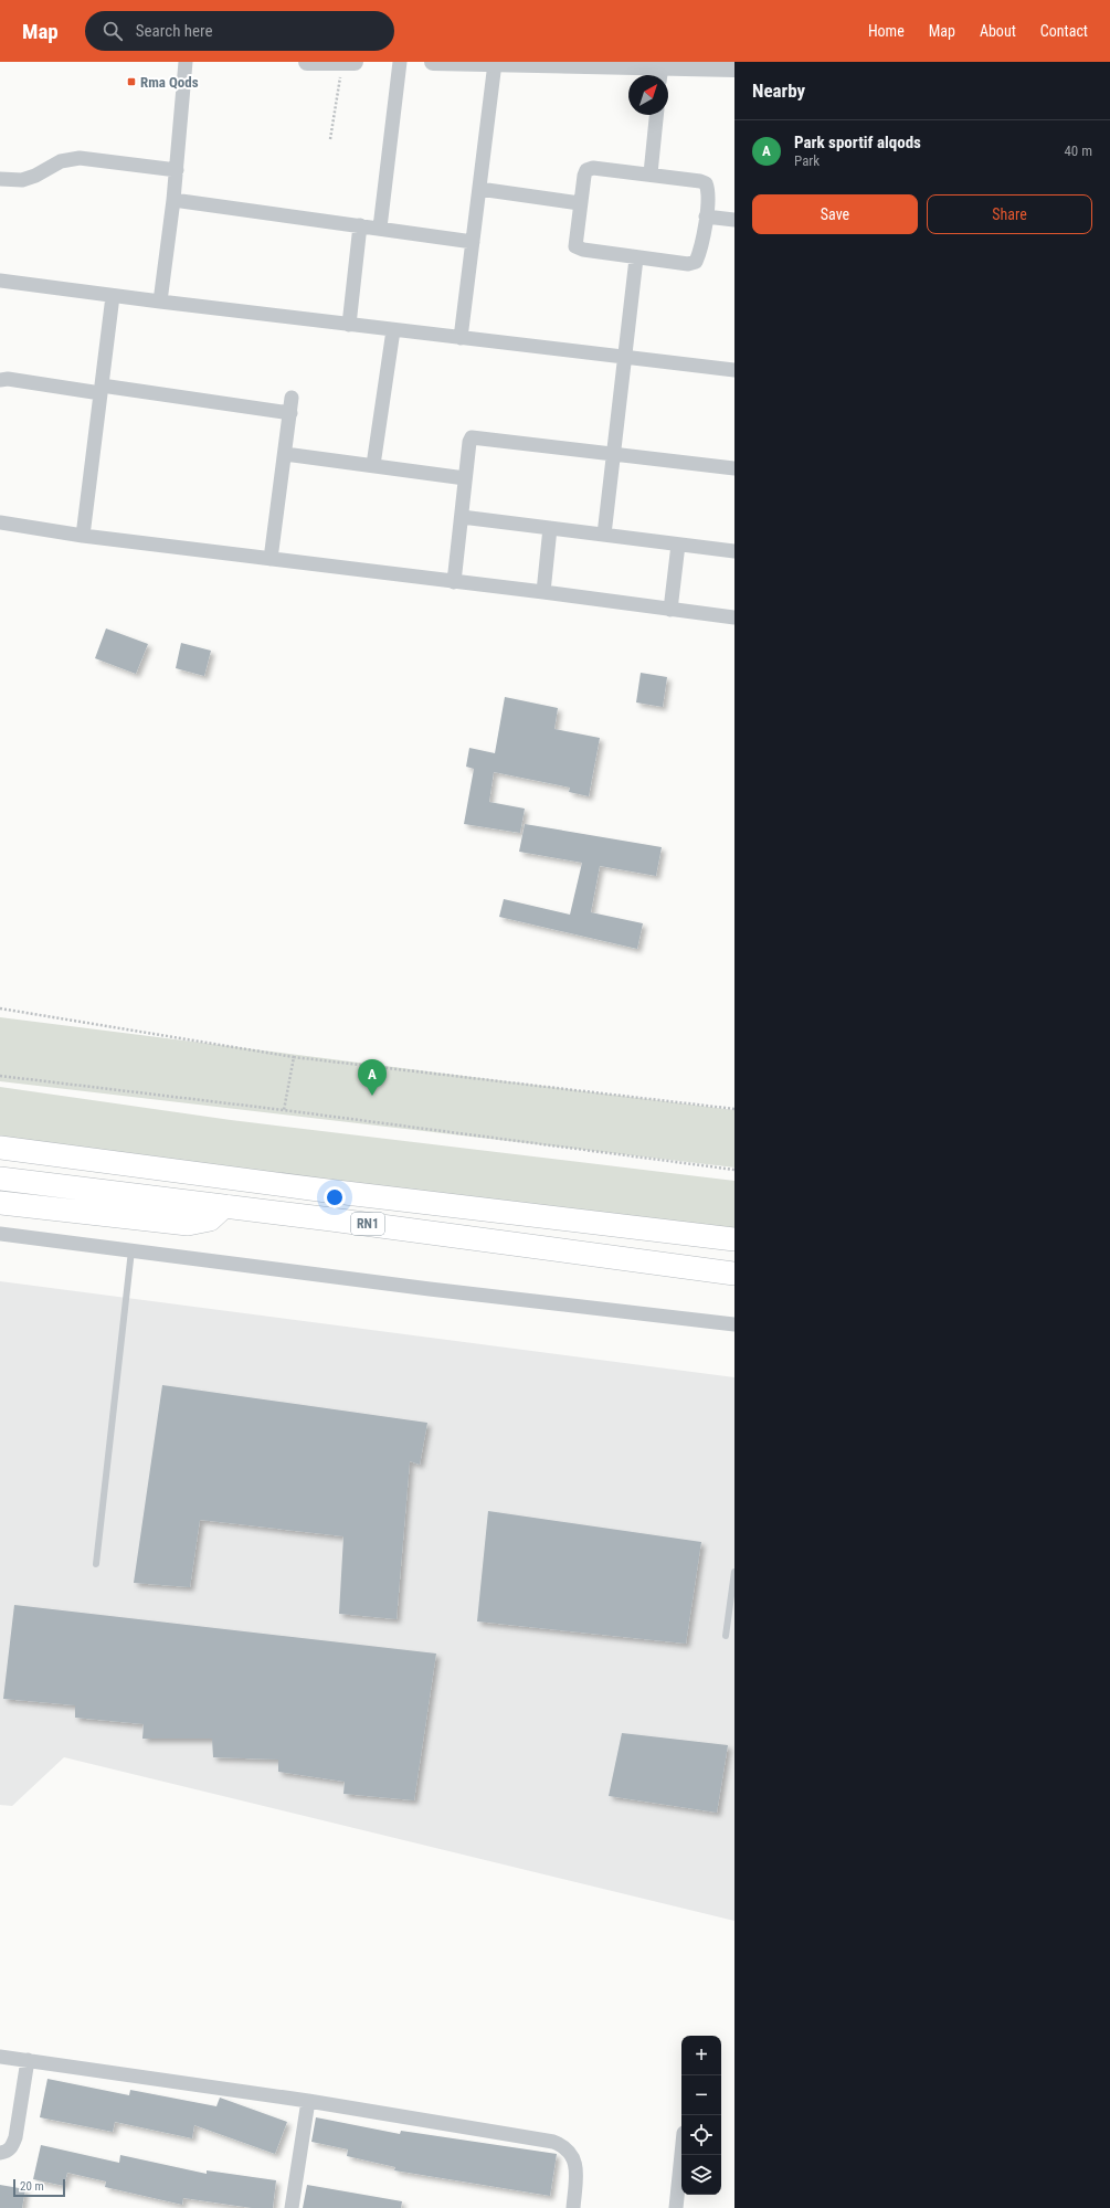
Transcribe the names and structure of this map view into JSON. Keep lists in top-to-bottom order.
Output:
{
  "streets": {
    "highway": ["RN1"]
  },
  "places": {
    "transit": ["Rma Qods"]
  },
  "scale_bar": "20 m",
  "north": "top right",
  "page": {
    "header": "Map",
    "search": "Search here",
    "nav": [
      "Home",
      "Map",
      "About",
      "Contact"
    ],
    "heading": "Nearby",
    "list": [
      {
        "mark": "A",
        "name": "Park sportif alqods",
        "note": "Park",
        "value": "40 m"
      }
    ],
    "buttons": ["Save", "Share"],
    "pins": "A",
    "map_buttons": ["+", "−"],
    "scale": "20 m"
  }
}
